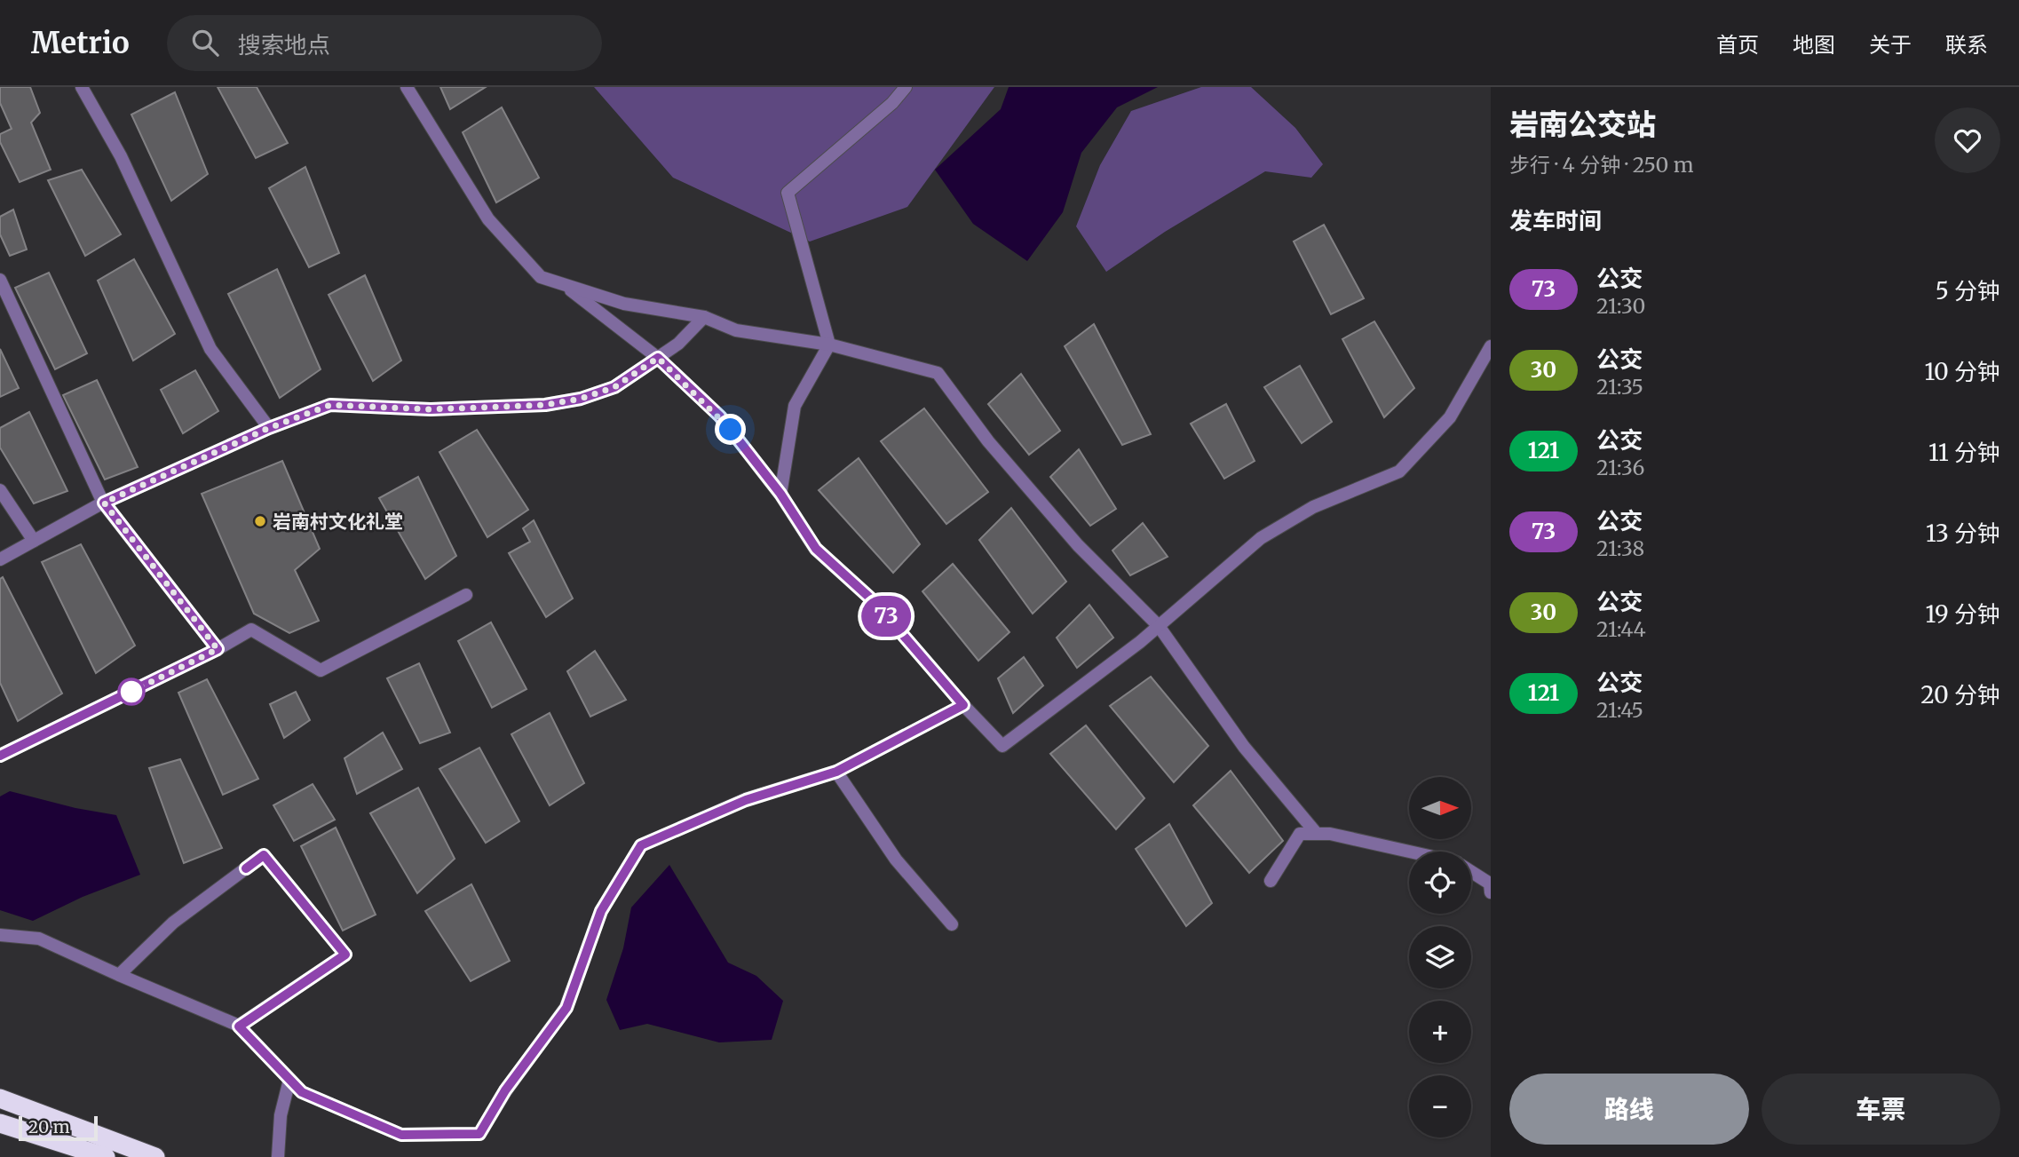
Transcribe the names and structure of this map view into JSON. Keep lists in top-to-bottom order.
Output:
{
  "places": ["岩南村文化礼堂"],
  "lines": ["bus line 73"],
  "scale_bar": "20 m",
  "north": "right",
  "page": {
    "header": "Metrio",
    "search": "搜索地点",
    "nav": [
      "首页",
      "地图",
      "关于",
      "联系"
    ],
    "on_map": "73",
    "heading": [
      ["岩南公交站", "步行 · 4 分钟 · 250 m"],
      "发车时间"
    ],
    "list": [
      {
        "mark": "73",
        "name": "公交",
        "note": "21:30",
        "value": "5 分钟"
      },
      {
        "mark": "30",
        "name": "公交",
        "note": "21:35",
        "value": "10 分钟"
      },
      {
        "mark": "121",
        "name": "公交",
        "note": "21:36",
        "value": "11 分钟"
      },
      {
        "mark": "73",
        "name": "公交",
        "note": "21:38",
        "value": "13 分钟"
      },
      {
        "mark": "30",
        "name": "公交",
        "note": "21:44",
        "value": "19 分钟"
      },
      {
        "mark": "121",
        "name": "公交",
        "note": "21:45",
        "value": "20 分钟"
      }
    ],
    "map_buttons": ["+", "−"],
    "buttons": ["路线", "车票"],
    "scale": "20 m"
  }
}
